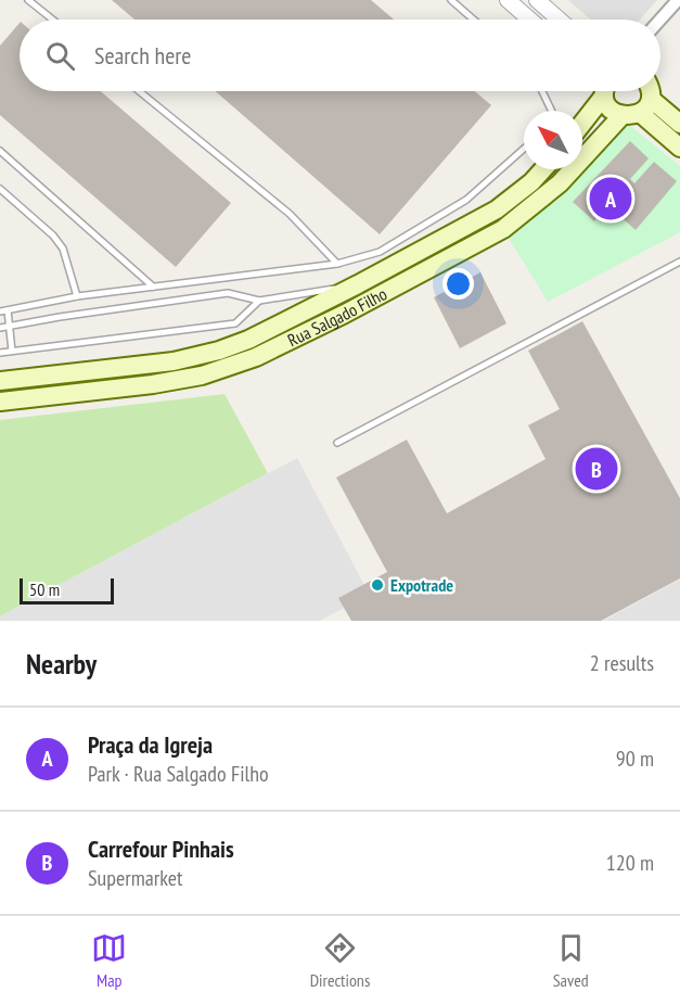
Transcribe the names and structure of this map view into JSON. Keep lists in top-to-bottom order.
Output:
{
  "streets": {
    "main road": ["Rua Salgado Filho"]
  },
  "places": ["Expotrade"],
  "scale_bar": "50 m",
  "north": "top left",
  "page": {
    "search": "Search here",
    "pins": ["A", "B"],
    "scale": "50 m",
    "heading": ["Nearby", "2 results"],
    "list": [
      {
        "mark": "A",
        "name": "Praça da Igreja",
        "note": "Park · Rua Salgado Filho",
        "value": "90 m"
      },
      {
        "mark": "B",
        "name": "Carrefour Pinhais",
        "note": "Supermarket",
        "value": "120 m"
      }
    ],
    "nav": ["Map", "Directions", "Saved"]
  }
}
